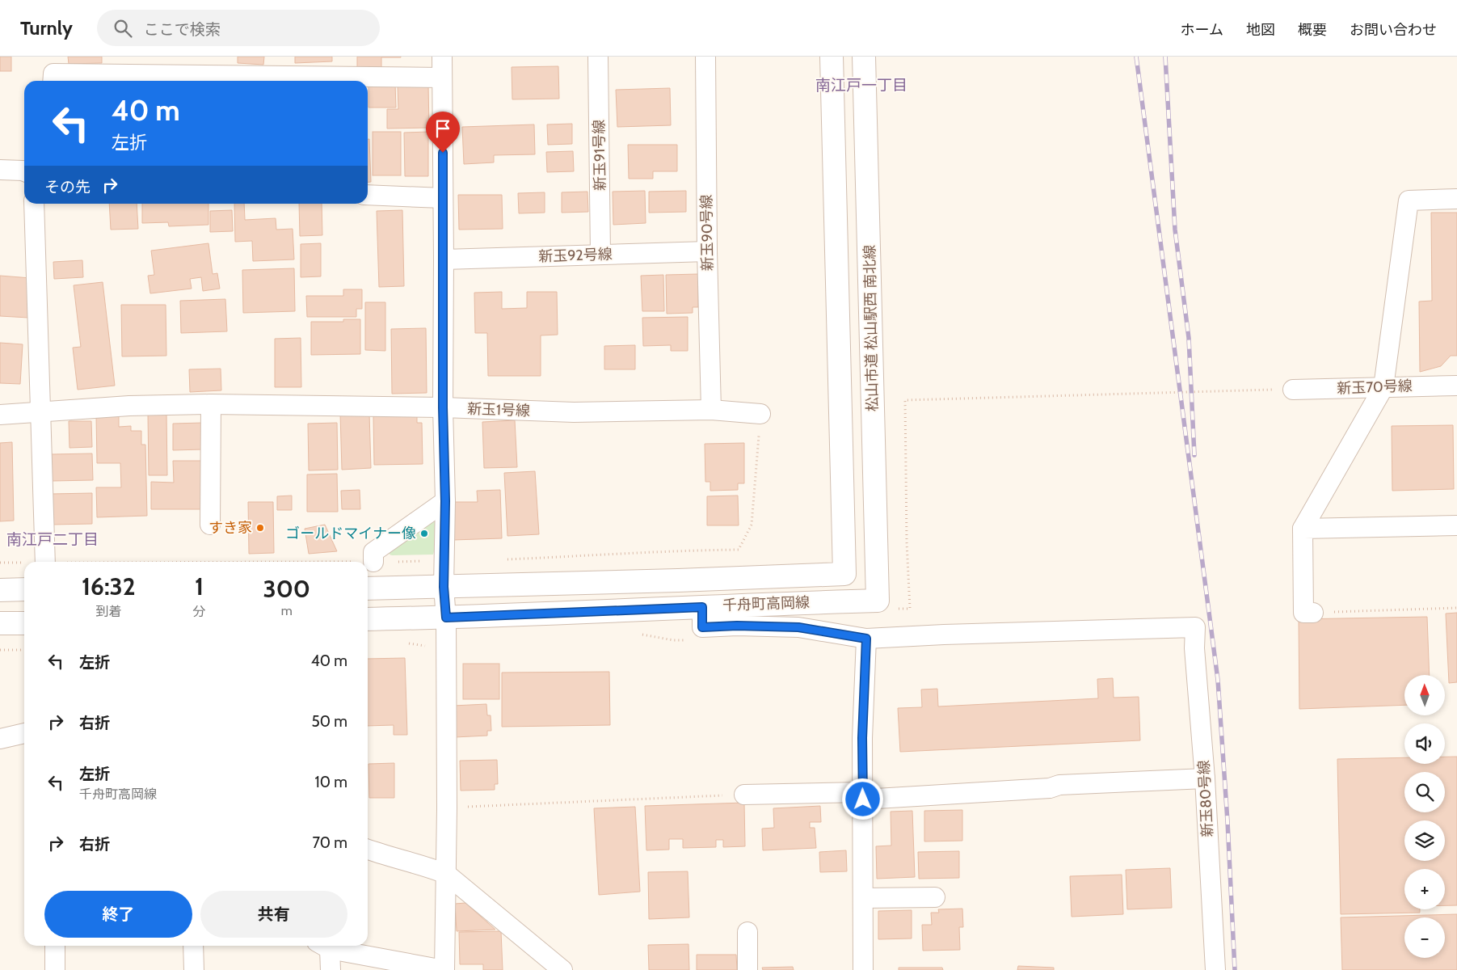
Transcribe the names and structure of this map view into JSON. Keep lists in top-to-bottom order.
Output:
{
  "streets": {
    "street": [
      "新玉91号線",
      "新玉90号線",
      "新玉92号線",
      "松山市道 松山駅西 南北線",
      "新玉70号線",
      "新玉1号線",
      "千舟町高岡線",
      "新玉80号線"
    ]
  },
  "crossings": [
    ["新玉91号線", "新玉92号線"],
    ["新玉90号線", "新玉92号線"],
    ["新玉90号線", "新玉1号線"],
    ["松山市道 松山駅西 南北線", "千舟町高岡線"]
  ],
  "districts": ["南江戸一丁目", "南江戸二丁目"],
  "places": ["すき家", "ゴールドマイナー像"],
  "north": "top",
  "page": {
    "header": "Turnly",
    "search": "ここで検索",
    "nav": [
      "ホーム",
      "地図",
      "概要",
      "お問い合わせ"
    ],
    "turn": ["40 m", "左折"],
    "then": "その先",
    "eta": [
      "16:32",
      "到着",
      "1",
      "分",
      "300",
      "m"
    ],
    "list": [
      {
        "name": "左折",
        "value": "40 m"
      },
      {
        "name": "右折",
        "value": "50 m"
      },
      {
        "name": "左折",
        "note": "千舟町高岡線",
        "value": "10 m"
      },
      {
        "name": "右折",
        "value": "70 m"
      }
    ],
    "map_buttons": ["+", "−"],
    "buttons": ["終了", "共有"]
  }
}
